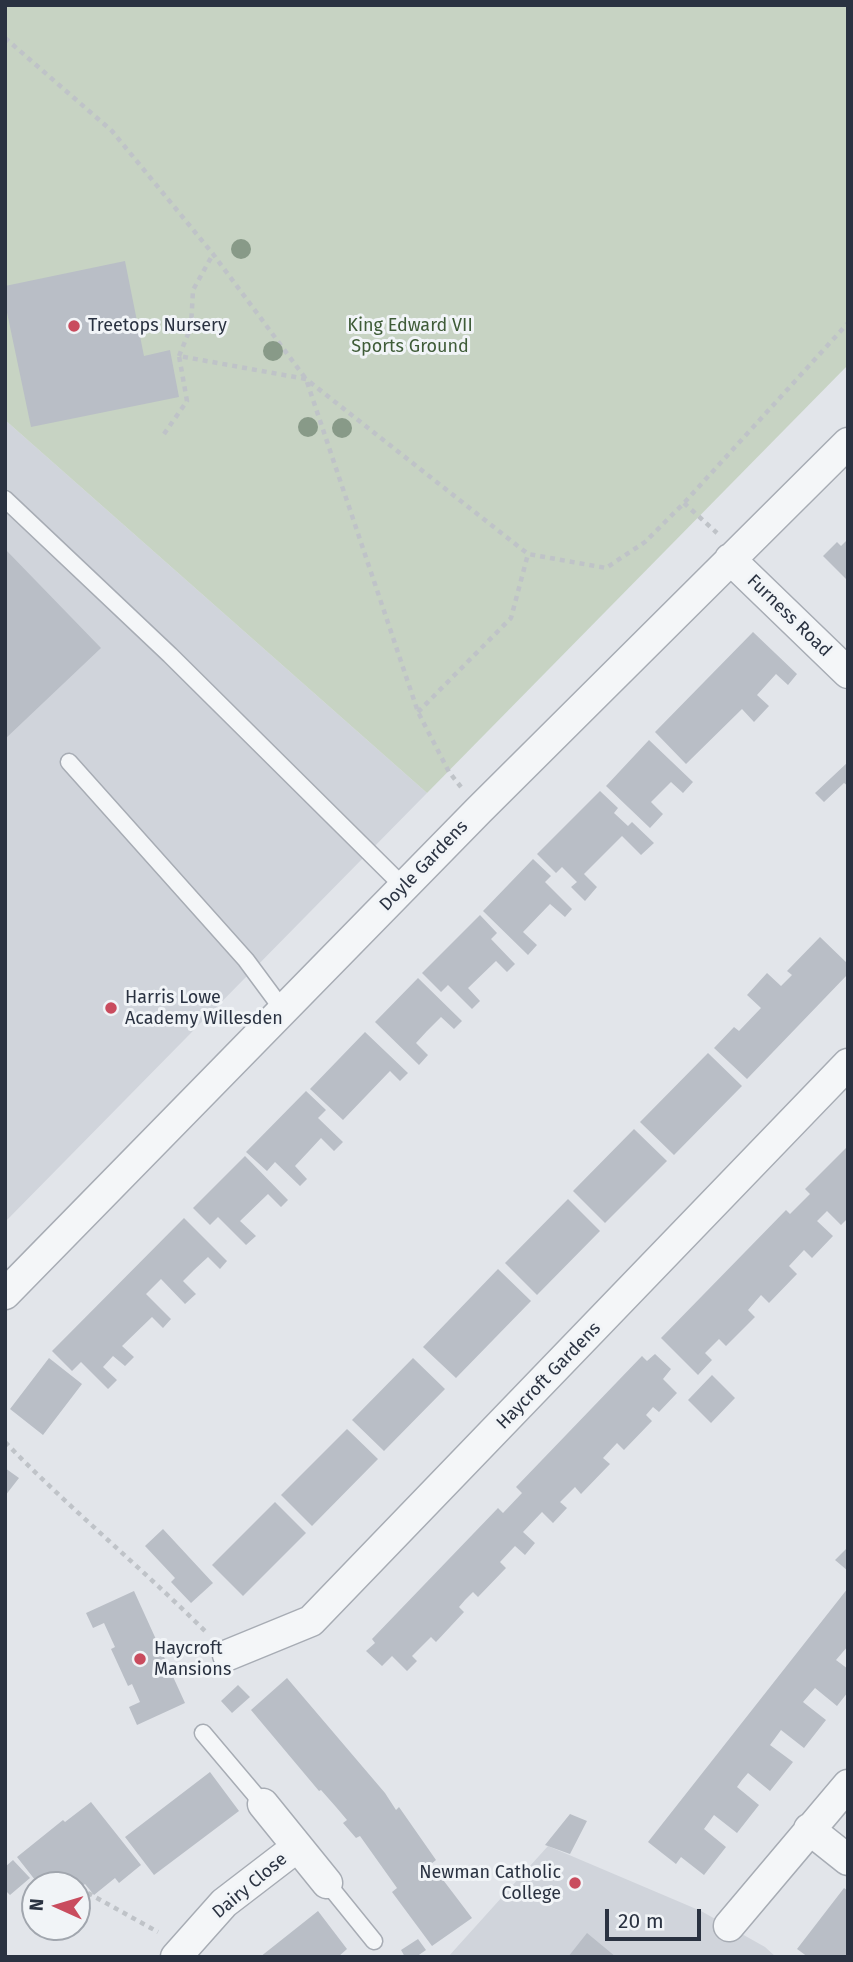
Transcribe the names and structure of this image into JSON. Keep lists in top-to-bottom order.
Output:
{
  "streets": {
    "street": [
      "Furness Road",
      "Doyle Gardens",
      "Haycroft Gardens",
      "Dairy Close"
    ]
  },
  "crossings": [
    ["Furness Road", "Doyle Gardens"]
  ],
  "parks": ["King Edward VII Sports Ground"],
  "places": [
    "Treetops Nursery",
    "Harris Lowe Academy Willesden",
    "Haycroft Mansions",
    "Newman Catholic College"
  ],
  "scale_bar": "20 m",
  "north": "left"
}
